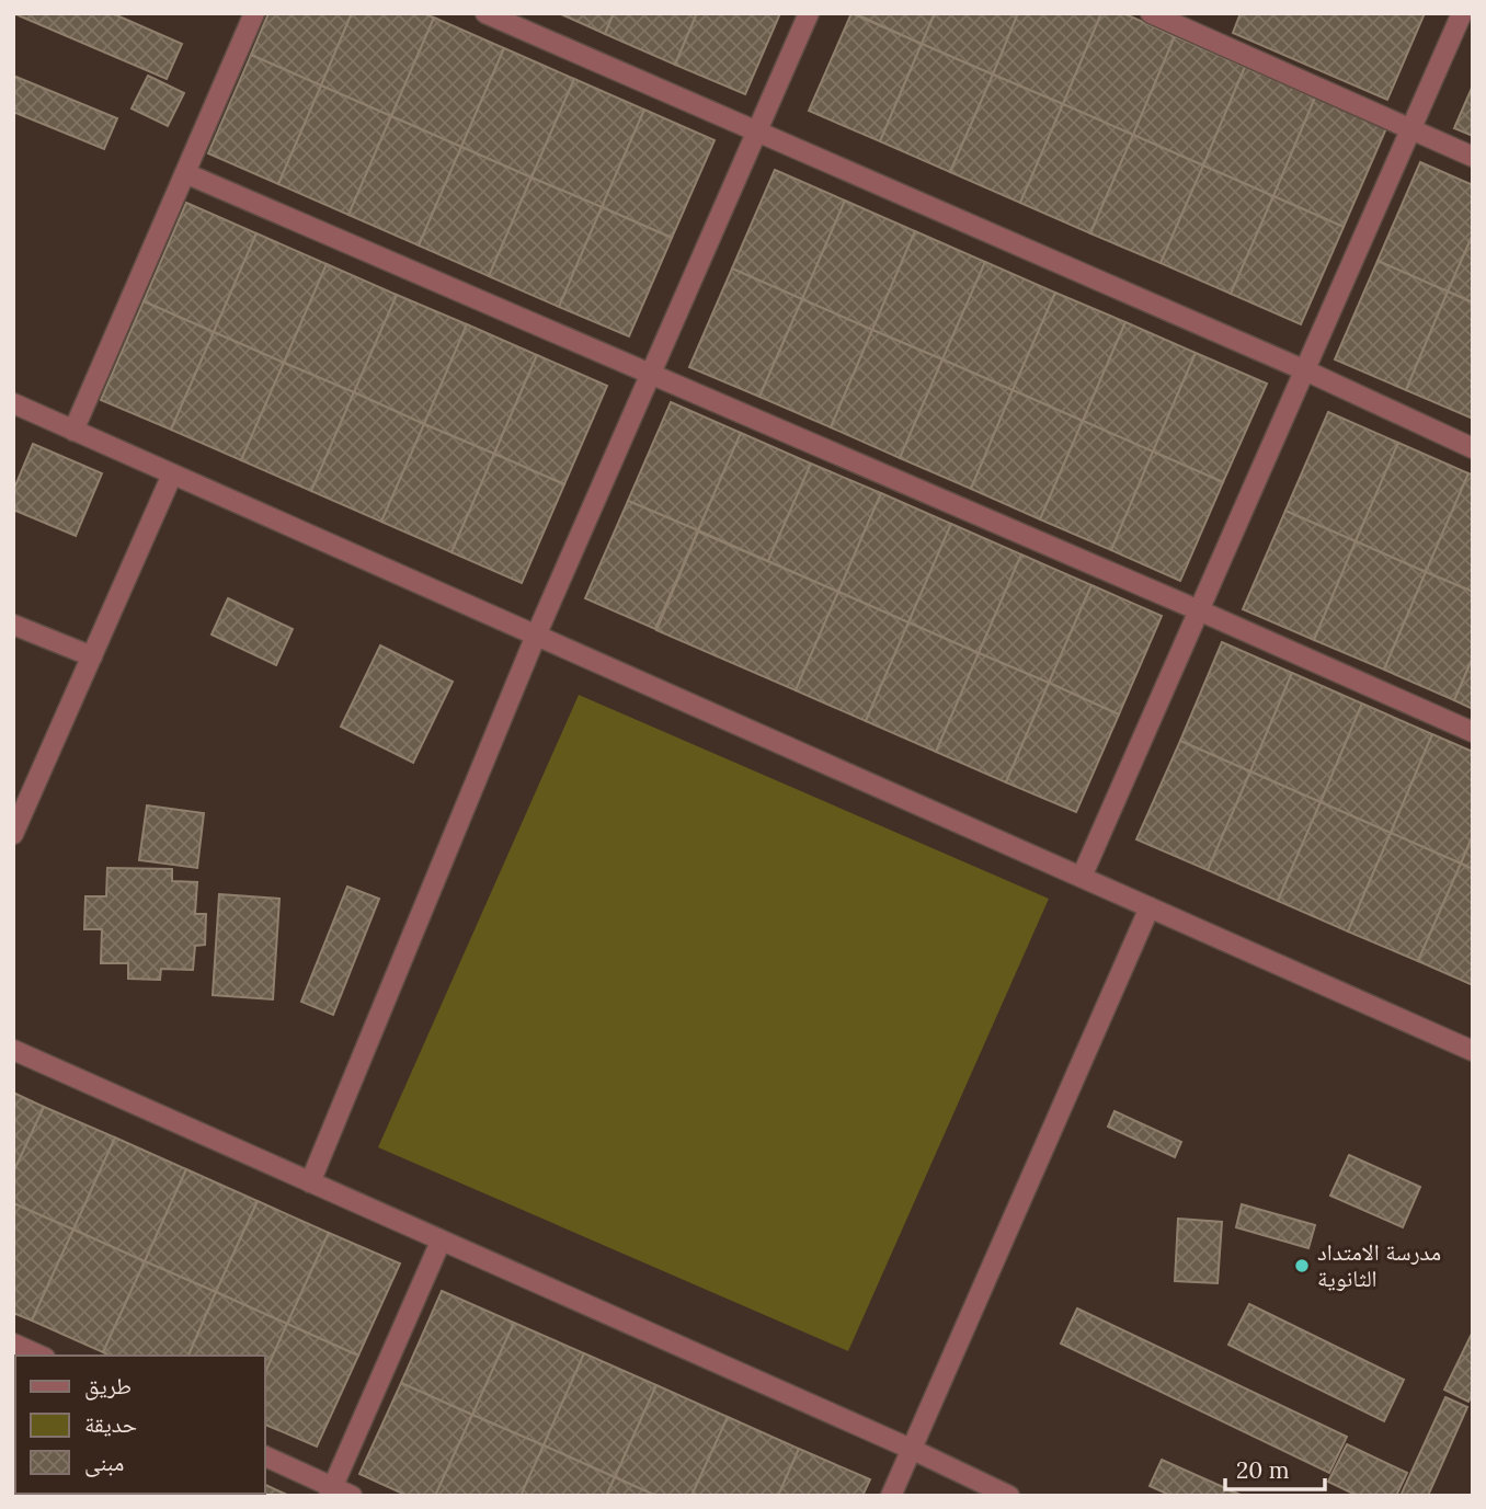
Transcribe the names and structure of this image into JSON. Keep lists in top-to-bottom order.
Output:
{
  "places": ["مدرسة الامتداد الثانوية"],
  "legend": ["طريق", "حديقة", "مبنى"],
  "scale_bar": "20 m"
}
